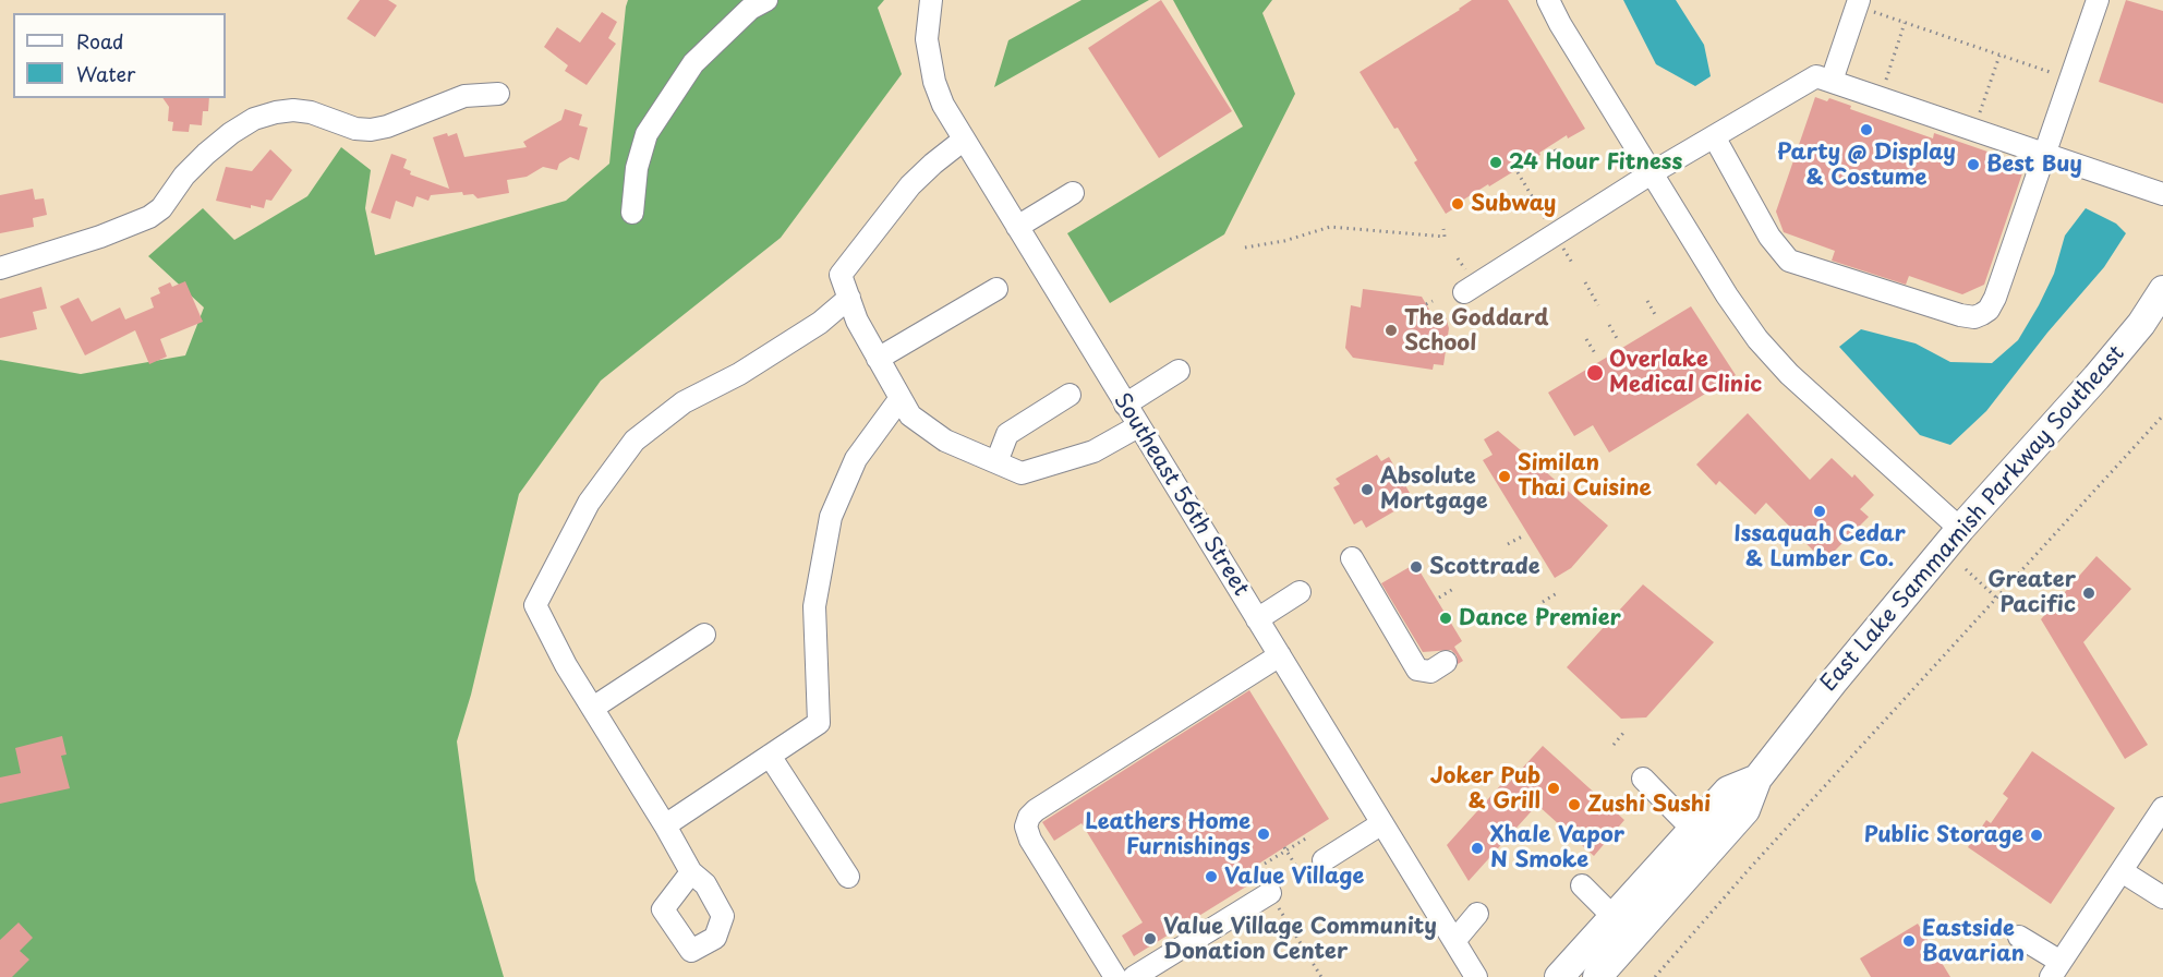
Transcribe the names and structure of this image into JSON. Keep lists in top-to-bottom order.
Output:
{
  "streets": {
    "main road": ["East Lake Sammamish Parkway Southeast"],
    "street": ["Southeast 56th Street"]
  },
  "places": [
    "Party @ Display & Costume",
    "24 Hour Fitness",
    "Best Buy",
    "Subway",
    "The Goddard School",
    "Overlake Medical Clinic",
    "Similan Thai Cuisine",
    "Absolute Mortgage",
    "Issaquah Cedar & Lumber Co.",
    "Scottrade",
    "Greater Pacific",
    "Dance Premier",
    "Joker Pub & Grill",
    "Zushi Sushi",
    "Leathers Home Furnishings",
    "Public Storage",
    "Xhale Vapor N Smoke",
    "Value Village",
    "Value Village Community Donation Center",
    "Eastside Bavarian"
  ],
  "legend": ["Road", "Water"]
}
